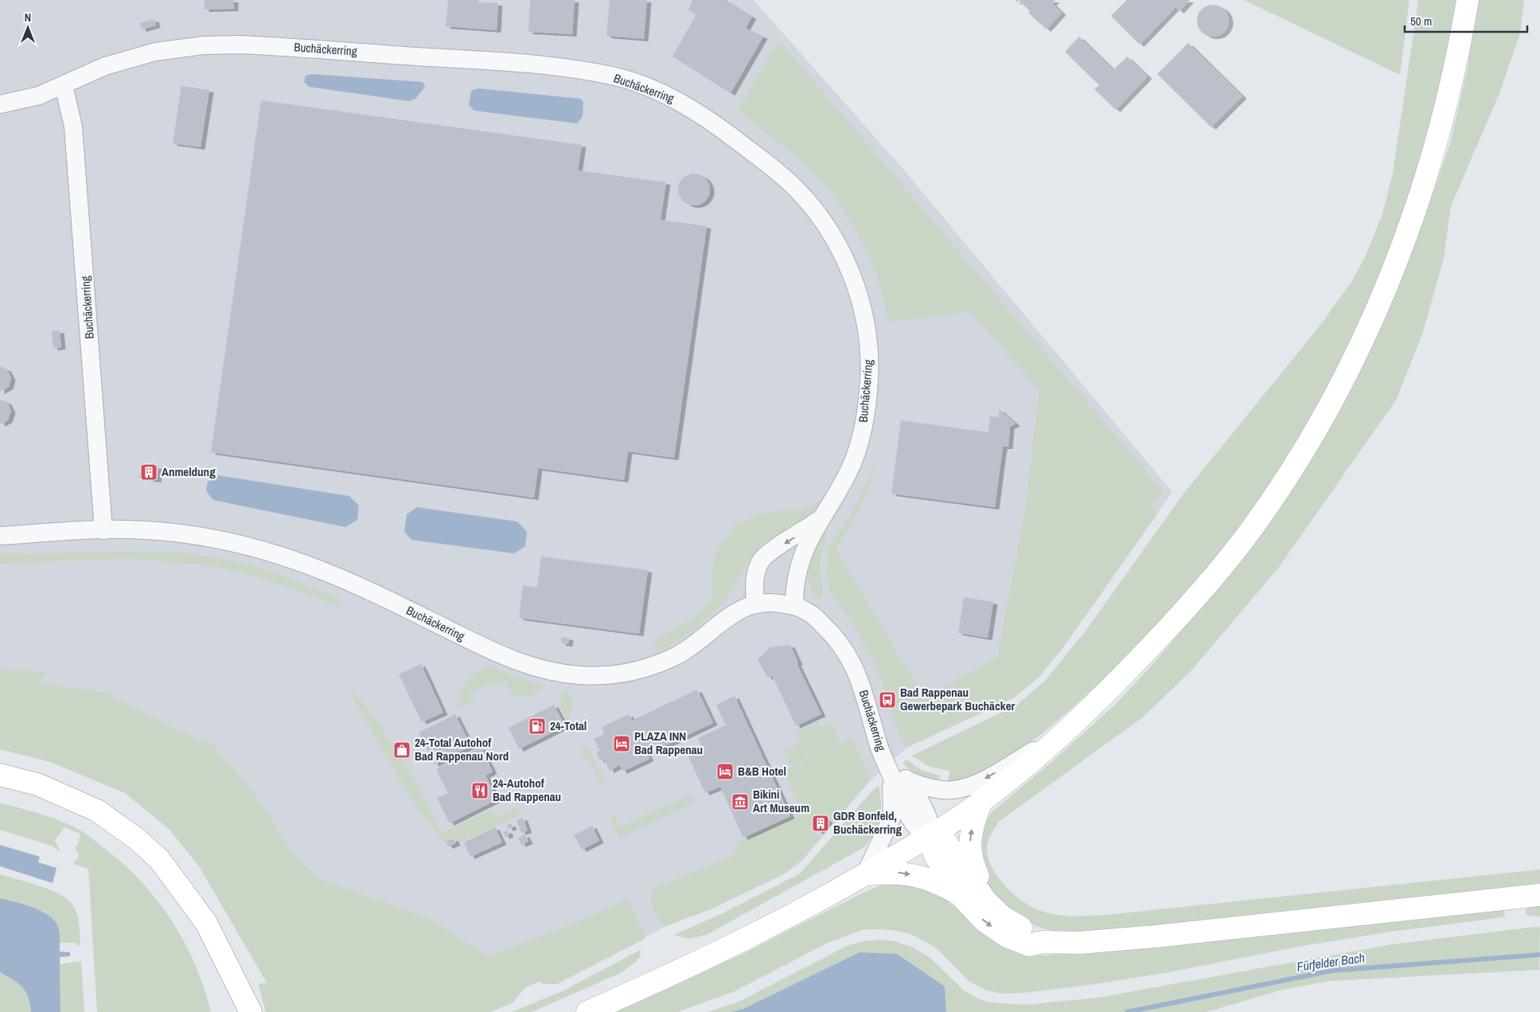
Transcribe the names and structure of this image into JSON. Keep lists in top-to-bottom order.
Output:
{
  "streets": {
    "street": ["Buchäckerring"]
  },
  "water": ["Fürfelder Bach"],
  "places": {
    "building": ["Anmeldung", "GDR Bonfeld, Buchäckerring"],
    "bus stop": ["Bad Rappenau Gewerbepark Buchäcker"],
    "fuel station": ["24-Total"],
    "hotel": ["PLAZA INN Bad Rappenau", "B&B Hotel"],
    "shop": ["24-Total Autohof Bad Rappenau Nord"],
    "restaurant": ["24-Autohof Bad Rappenau"],
    "museum": ["Bikini Art Museum"]
  },
  "scale_bar": "50 m",
  "north": "top"
}
